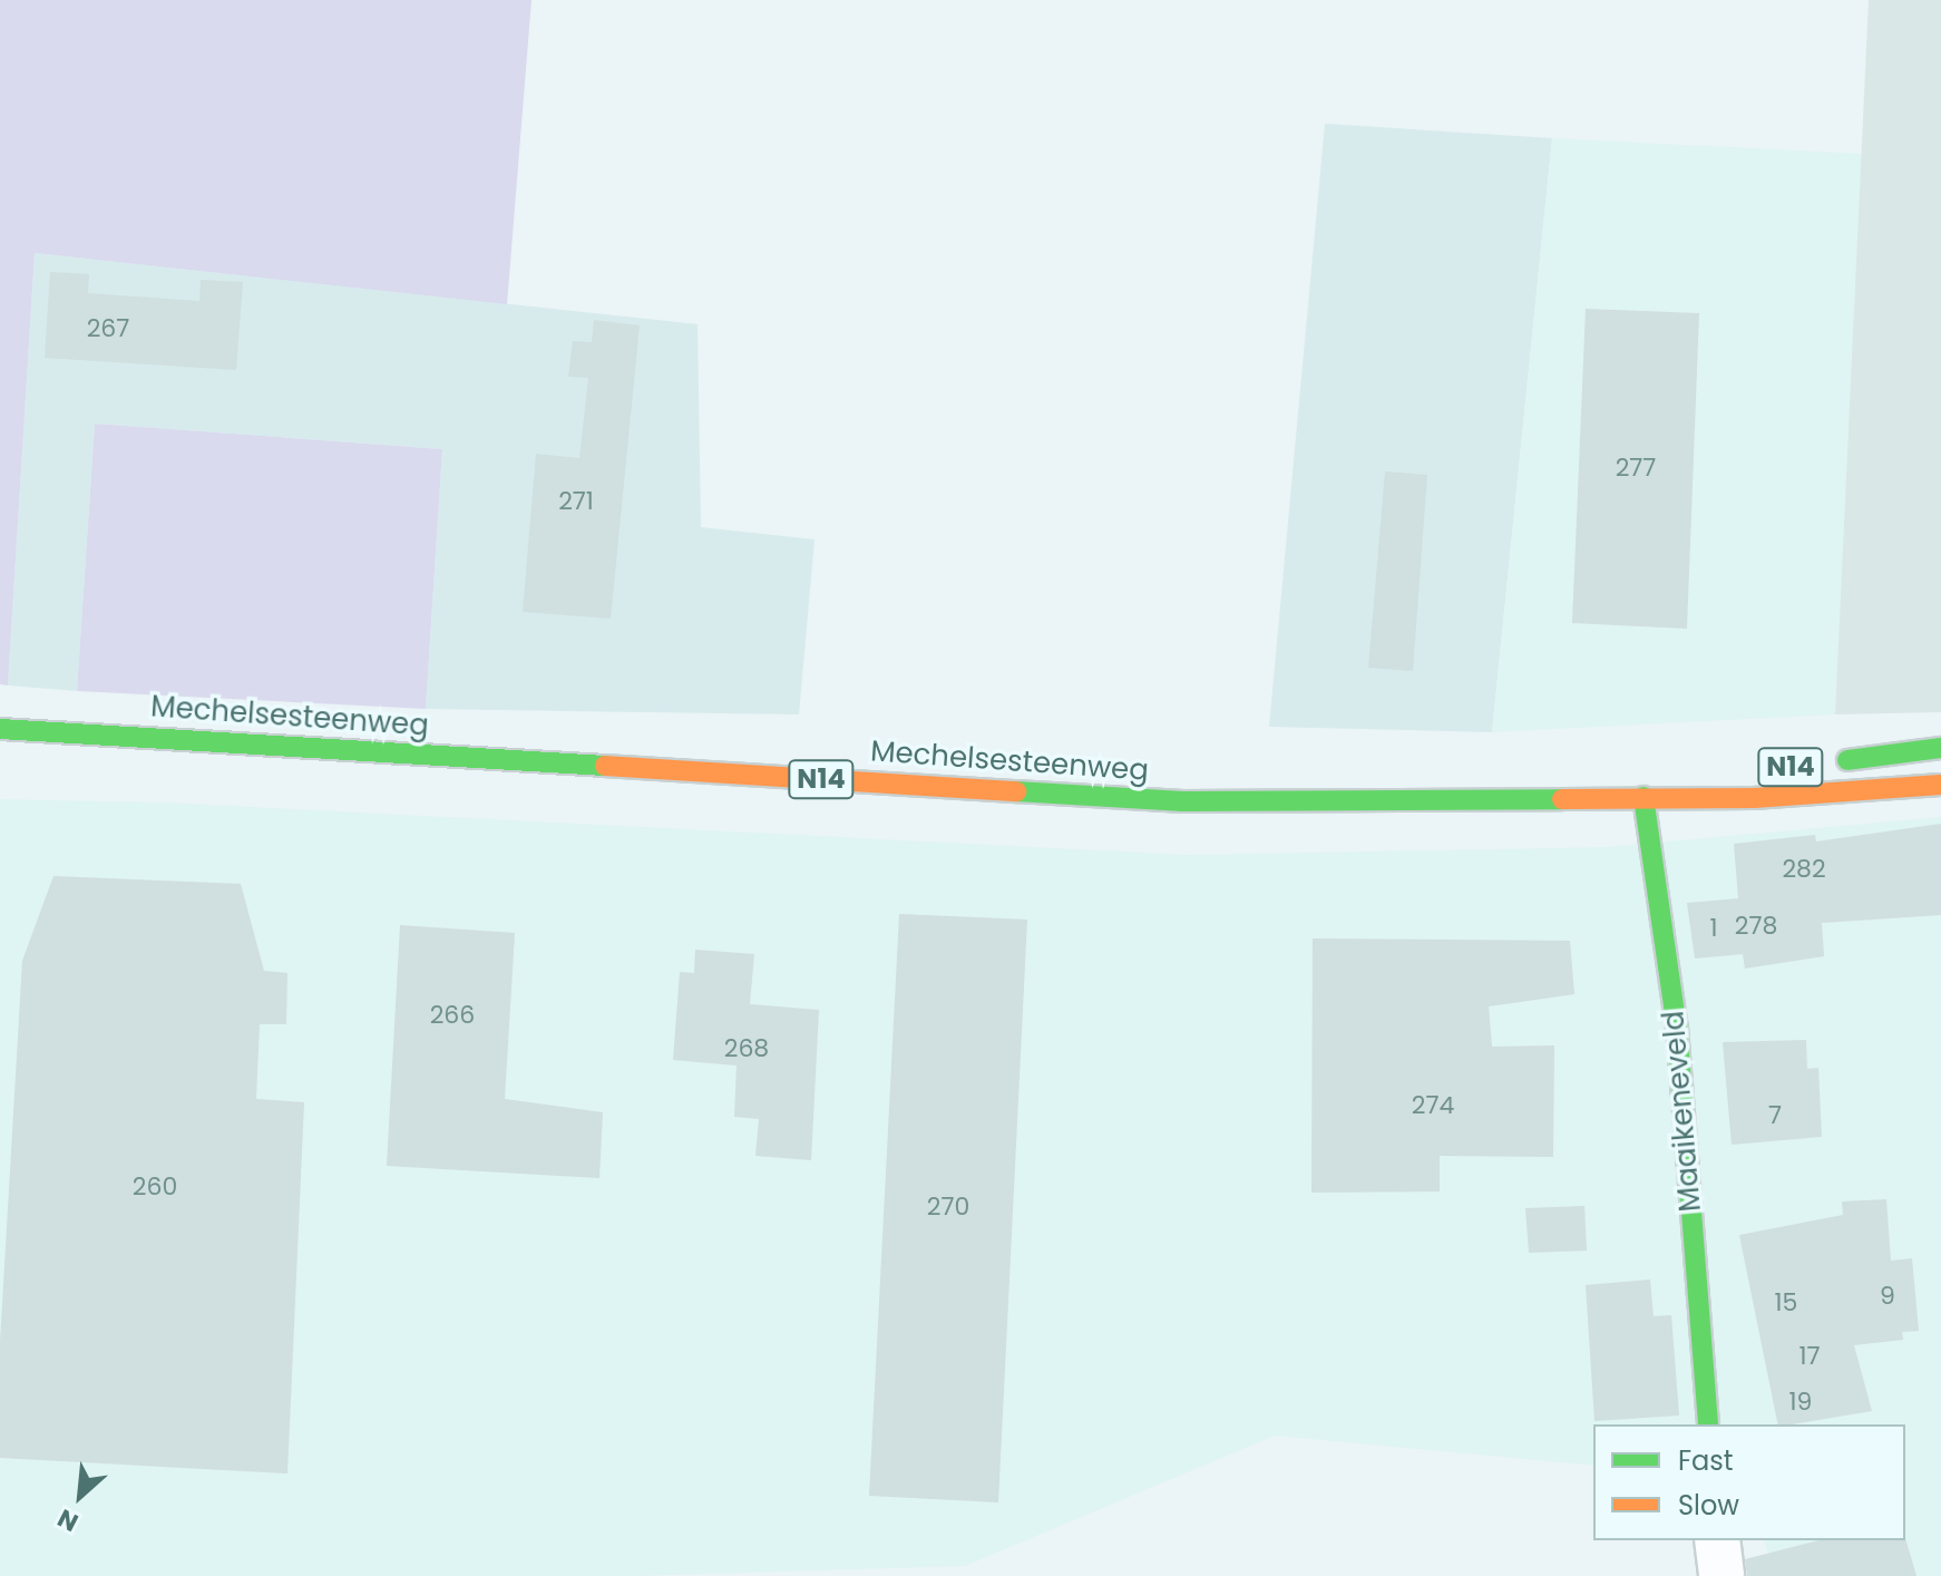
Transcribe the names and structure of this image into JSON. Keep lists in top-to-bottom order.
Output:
{
  "streets": {
    "main road": ["Mechelsesteenweg", "N14", "Maaikeneveld"]
  },
  "crossings": [
    ["Mechelsesteenweg", "Maaikeneveld"]
  ],
  "house_numbers": [
    "267",
    "277",
    "271",
    "282",
    "278",
    "1",
    "266",
    "268",
    "274",
    "7",
    "260",
    "270",
    "9",
    "15",
    "17",
    "19"
  ],
  "legend": ["Fast", "Slow"],
  "north": "bottom left"
}
